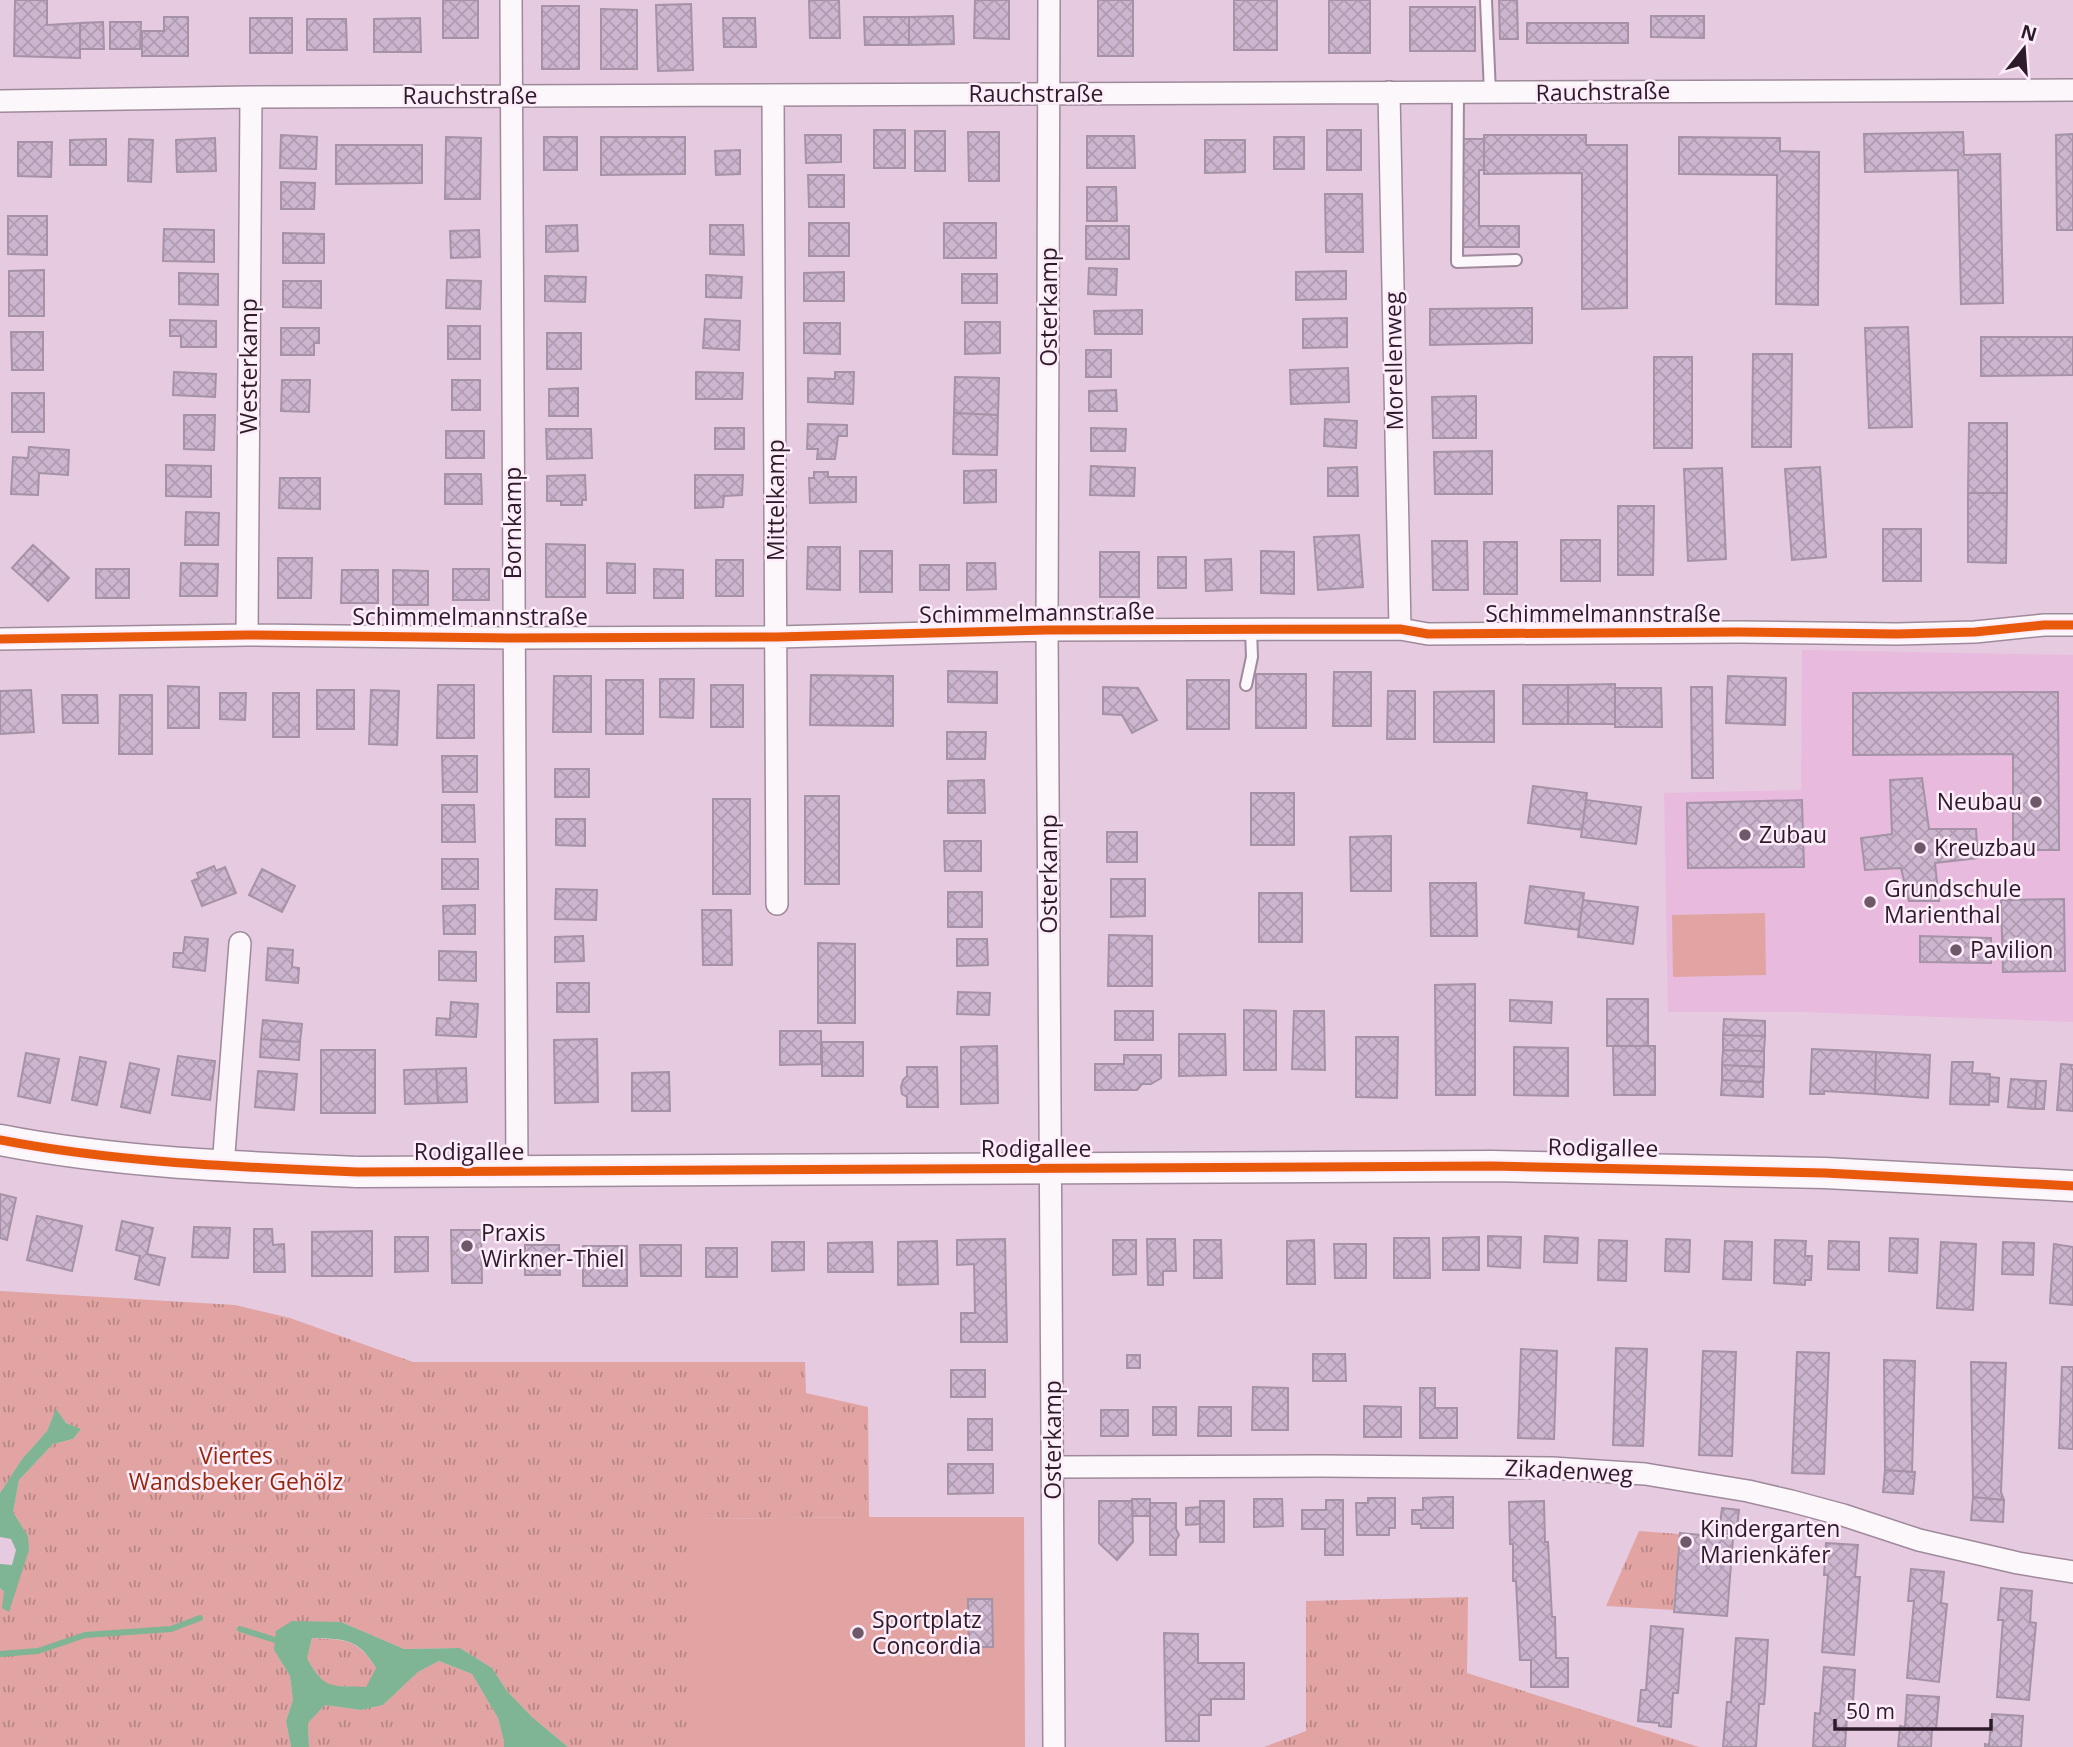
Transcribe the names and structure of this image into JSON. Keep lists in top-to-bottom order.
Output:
{
  "streets": {
    "main road": ["Rodigallee"],
    "street": [
      "Rauchstraße",
      "Osterkamp",
      "Morellenweg",
      "Westerkamp",
      "Mittelkamp",
      "Bornkamp",
      "Schimmelmannstraße",
      "Zikadenweg"
    ]
  },
  "crossings": [
    ["Rauchstraße", "Osterkamp"],
    ["Rauchstraße", "Morellenweg"],
    ["Rauchstraße", "Westerkamp"],
    ["Rauchstraße", "Mittelkamp"],
    ["Rauchstraße", "Bornkamp"],
    ["Osterkamp", "Schimmelmannstraße"],
    ["Osterkamp", "Rodigallee"],
    ["Osterkamp", "Zikadenweg"],
    ["Morellenweg", "Schimmelmannstraße"],
    ["Westerkamp", "Schimmelmannstraße"],
    ["Mittelkamp", "Schimmelmannstraße"],
    ["Bornkamp", "Schimmelmannstraße"],
    ["Bornkamp", "Rodigallee"]
  ],
  "parks": ["Viertes Wandsbeker Gehölz"],
  "places": [
    "Neubau",
    "Zubau",
    "Kreuzbau",
    "Grundschule Marienthal",
    "Pavilion",
    "Praxis Wirkner-Thiel",
    "Kindergarten Marienkäfer",
    "Sportplatz Concordia"
  ],
  "scale_bar": "50 m",
  "north": "top"
}
